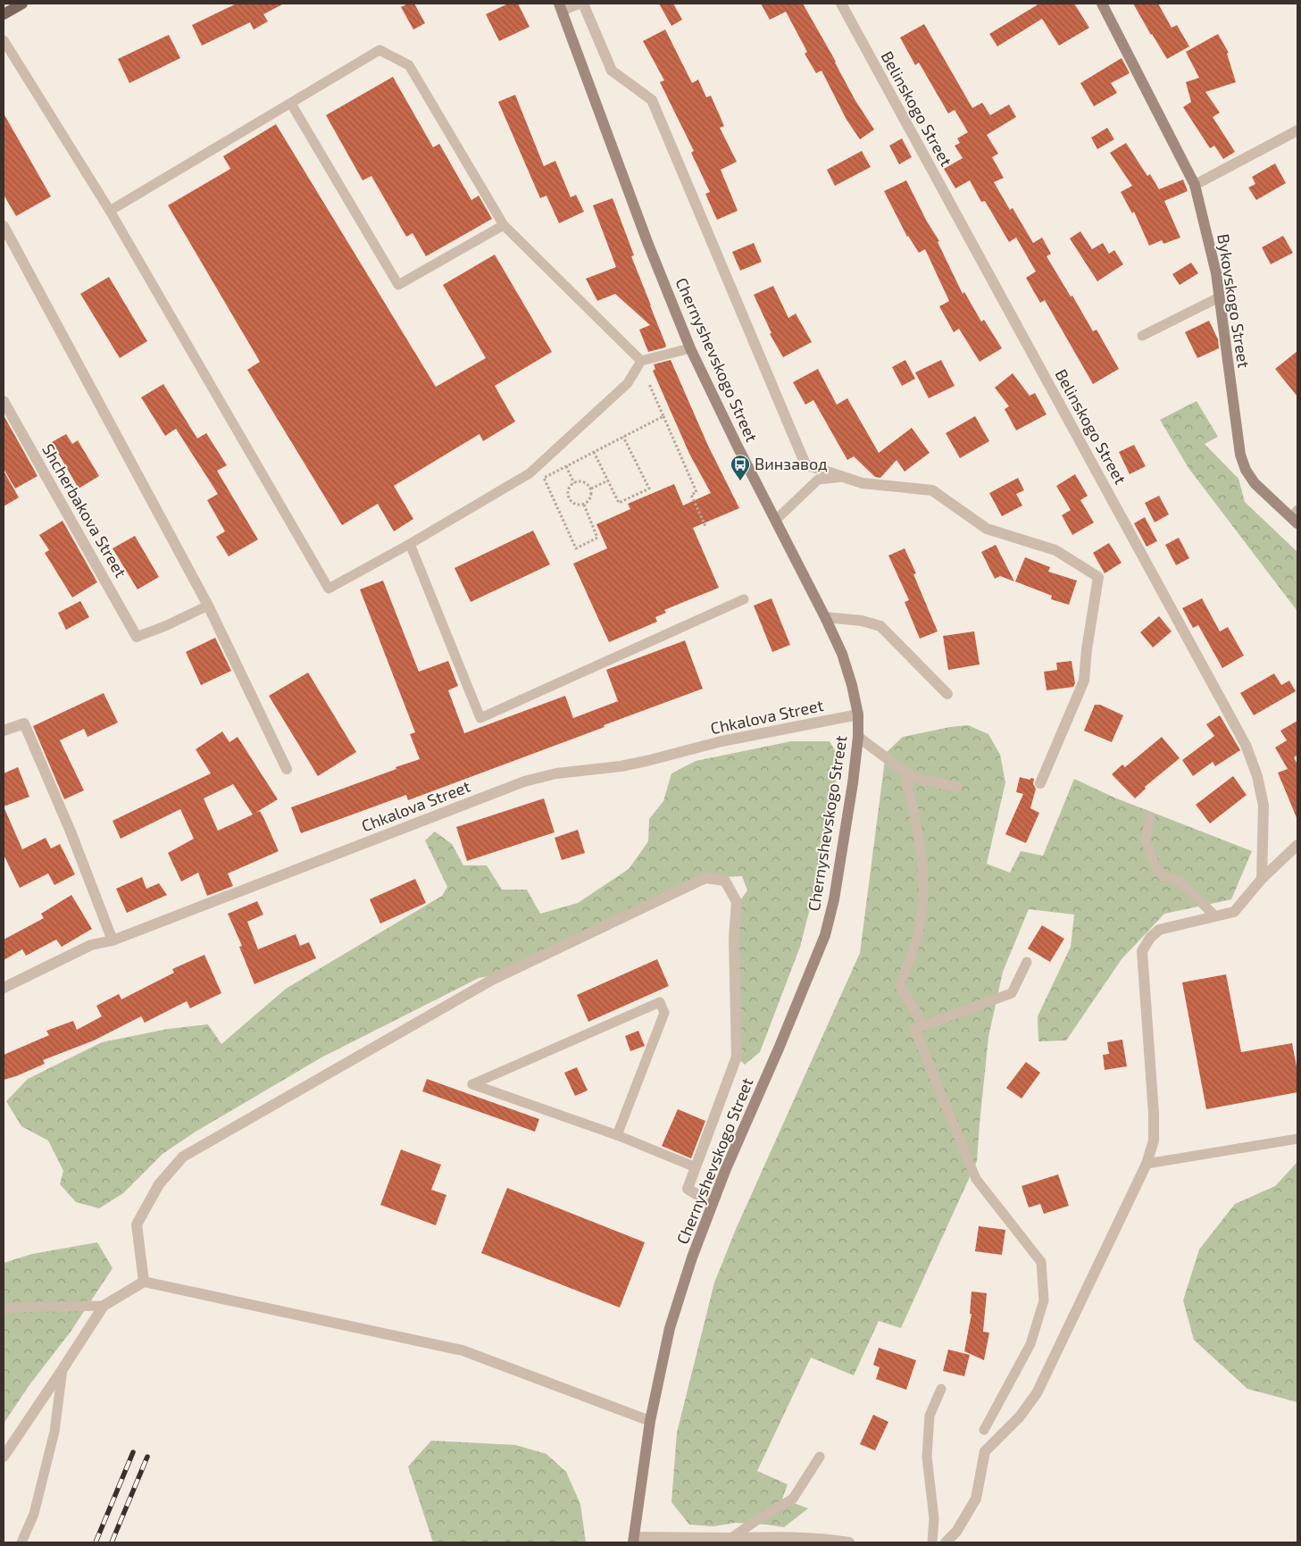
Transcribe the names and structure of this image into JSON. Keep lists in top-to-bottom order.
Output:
{
  "streets": {
    "main road": ["Bykovskogo Street", "Chernyshevskogo Street"],
    "street": ["Belinskogo Street", "Shcherbakova Street", "Chkalova Street"]
  },
  "crossings": [
    ["Chernyshevskogo Street", "Chkalova Street"]
  ],
  "places": {
    "bus stop": ["Винзавод"]
  }
}
